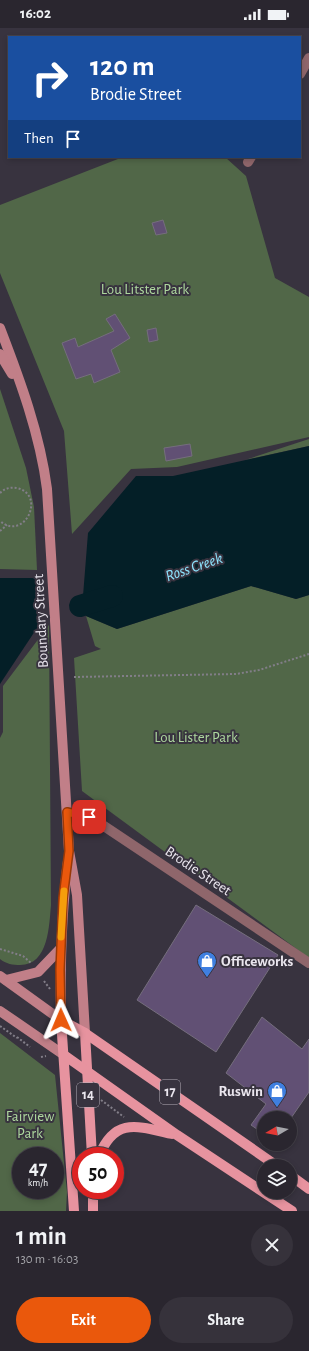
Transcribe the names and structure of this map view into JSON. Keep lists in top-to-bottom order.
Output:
{
  "streets": {
    "main road": ["Boundary Street", "17", "14"],
    "street": ["Brodie Street"]
  },
  "crossings": [
    ["Boundary Street", "Brodie Street"],
    ["Boundary Street", "17"],
    ["Boundary Street", "14"],
    ["17", "14"]
  ],
  "water": ["Ross Creek"],
  "parks": ["Lou Litster Park", "Lou Lister Park", "Fairview Park"],
  "places": {
    "shop": ["Officeworks", "Ruswin"]
  },
  "north": "left",
  "page": {
    "status": "16:02",
    "turn": ["120 m", "Brodie Street"],
    "then": "Then",
    "speed": "47 km/h",
    "limit": "50",
    "heading": ["1 min", "130 m · 16:03"],
    "buttons": ["Exit", "Share"]
  }
}
